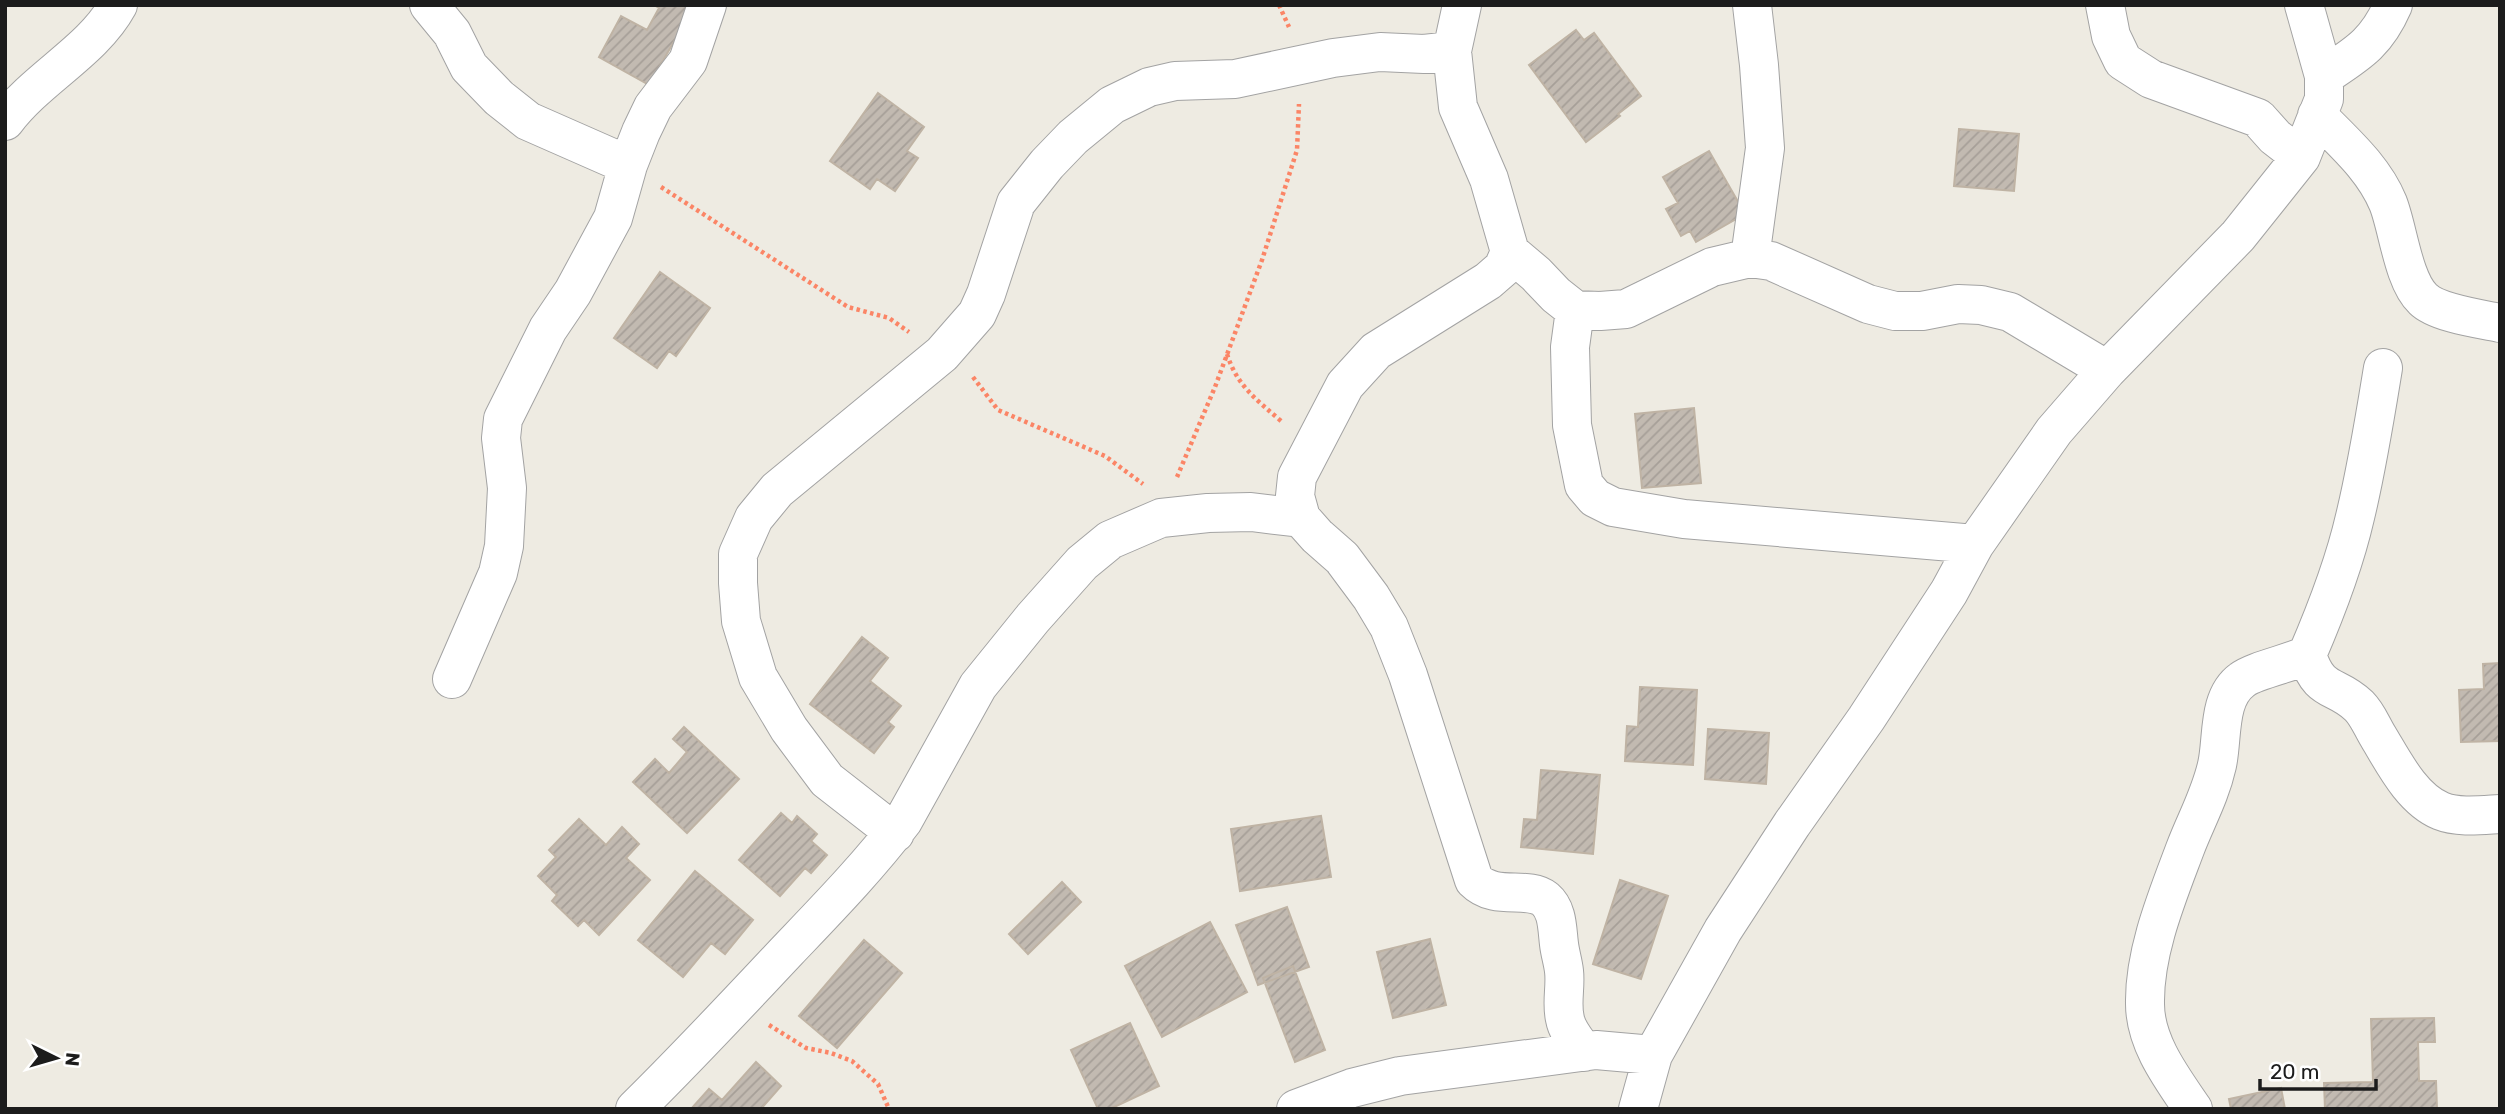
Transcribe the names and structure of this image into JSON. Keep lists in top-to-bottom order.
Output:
{
  "scale_bar": "20 m",
  "north": "right"
}
